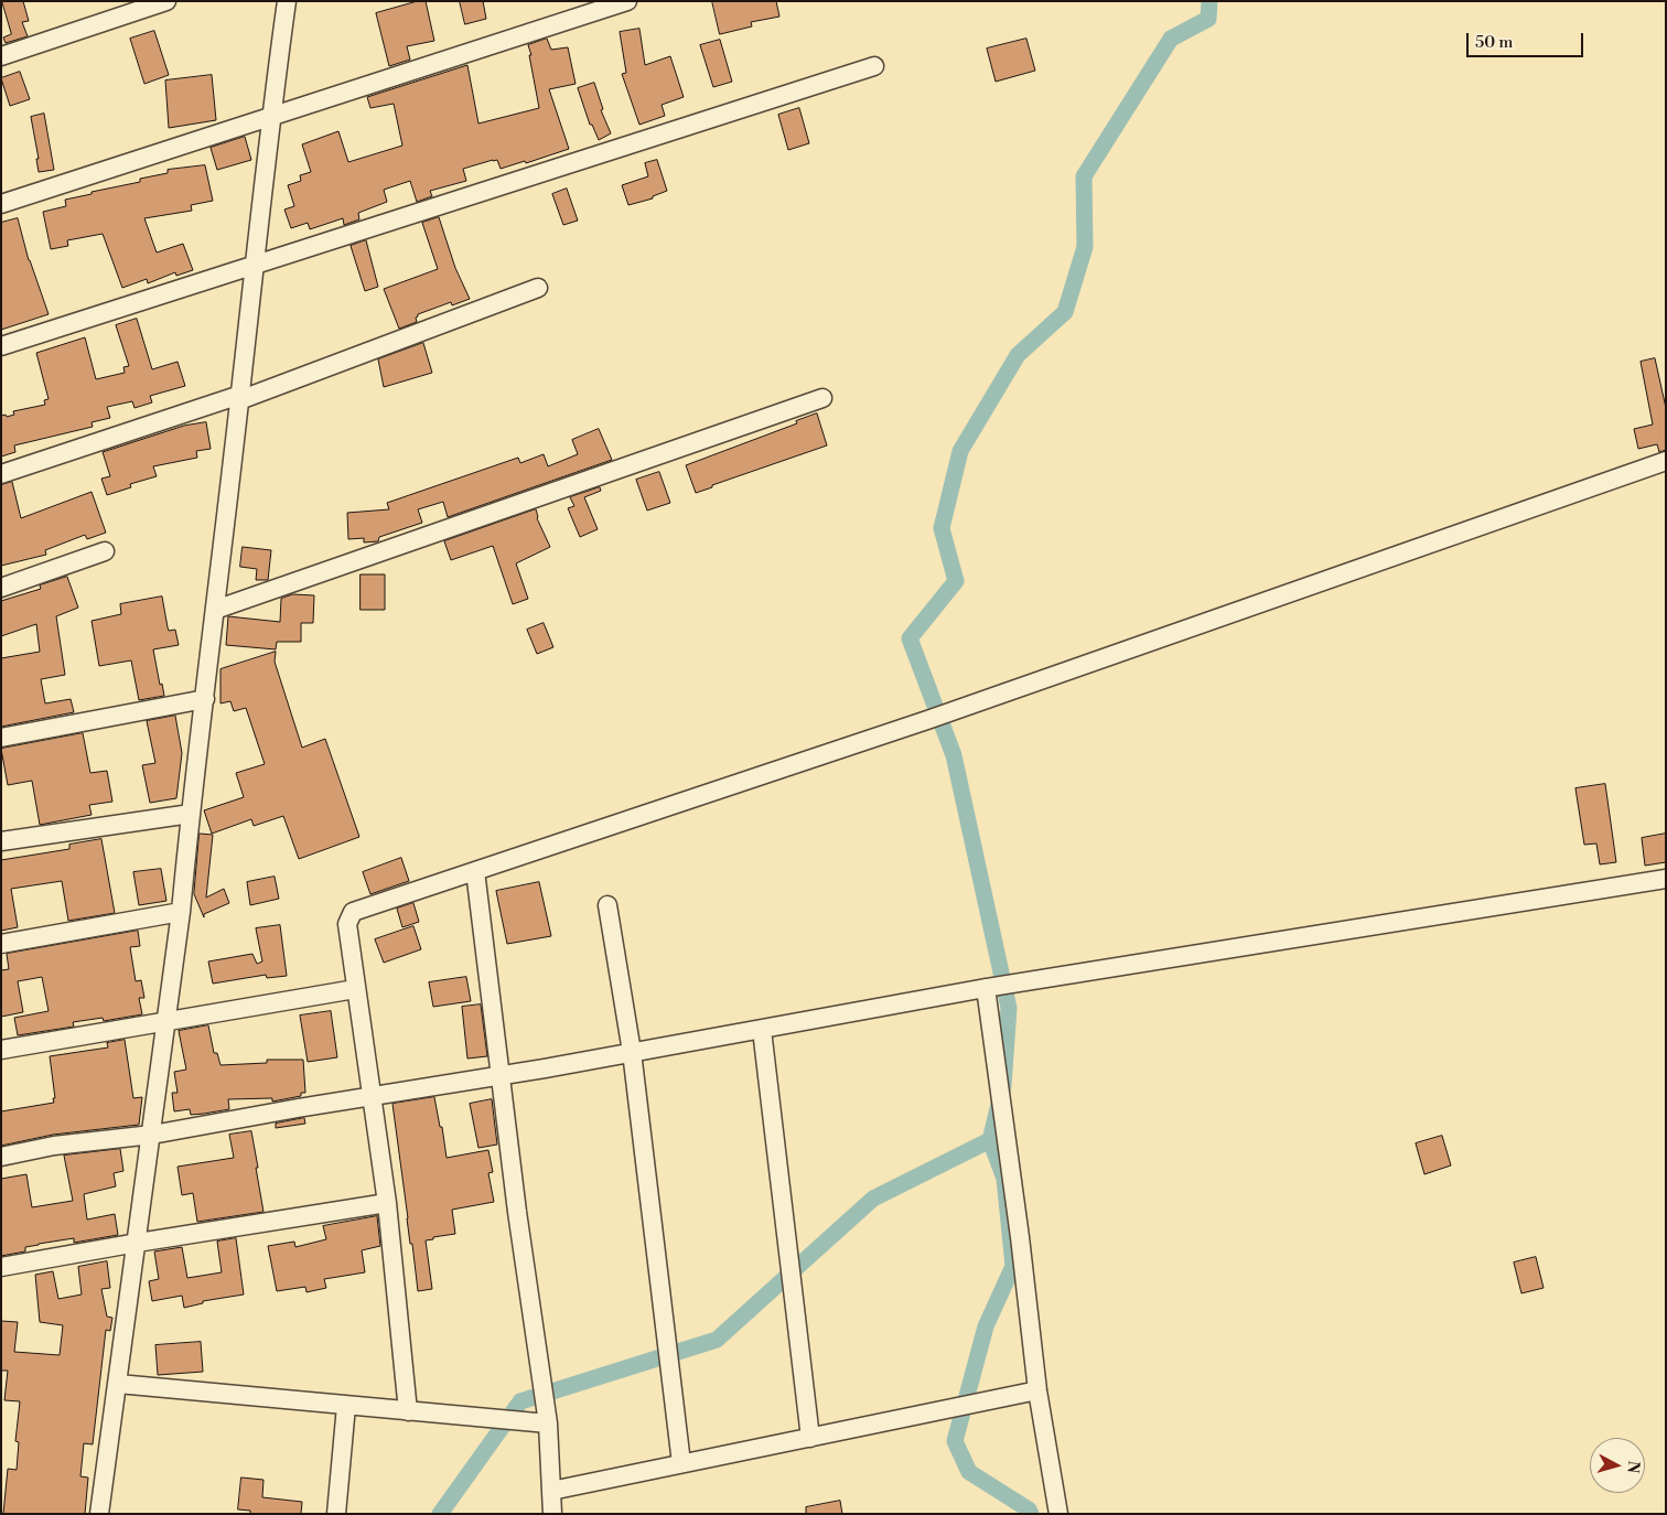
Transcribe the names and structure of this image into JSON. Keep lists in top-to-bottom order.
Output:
{
  "scale_bar": "50 m",
  "north": "right"
}
